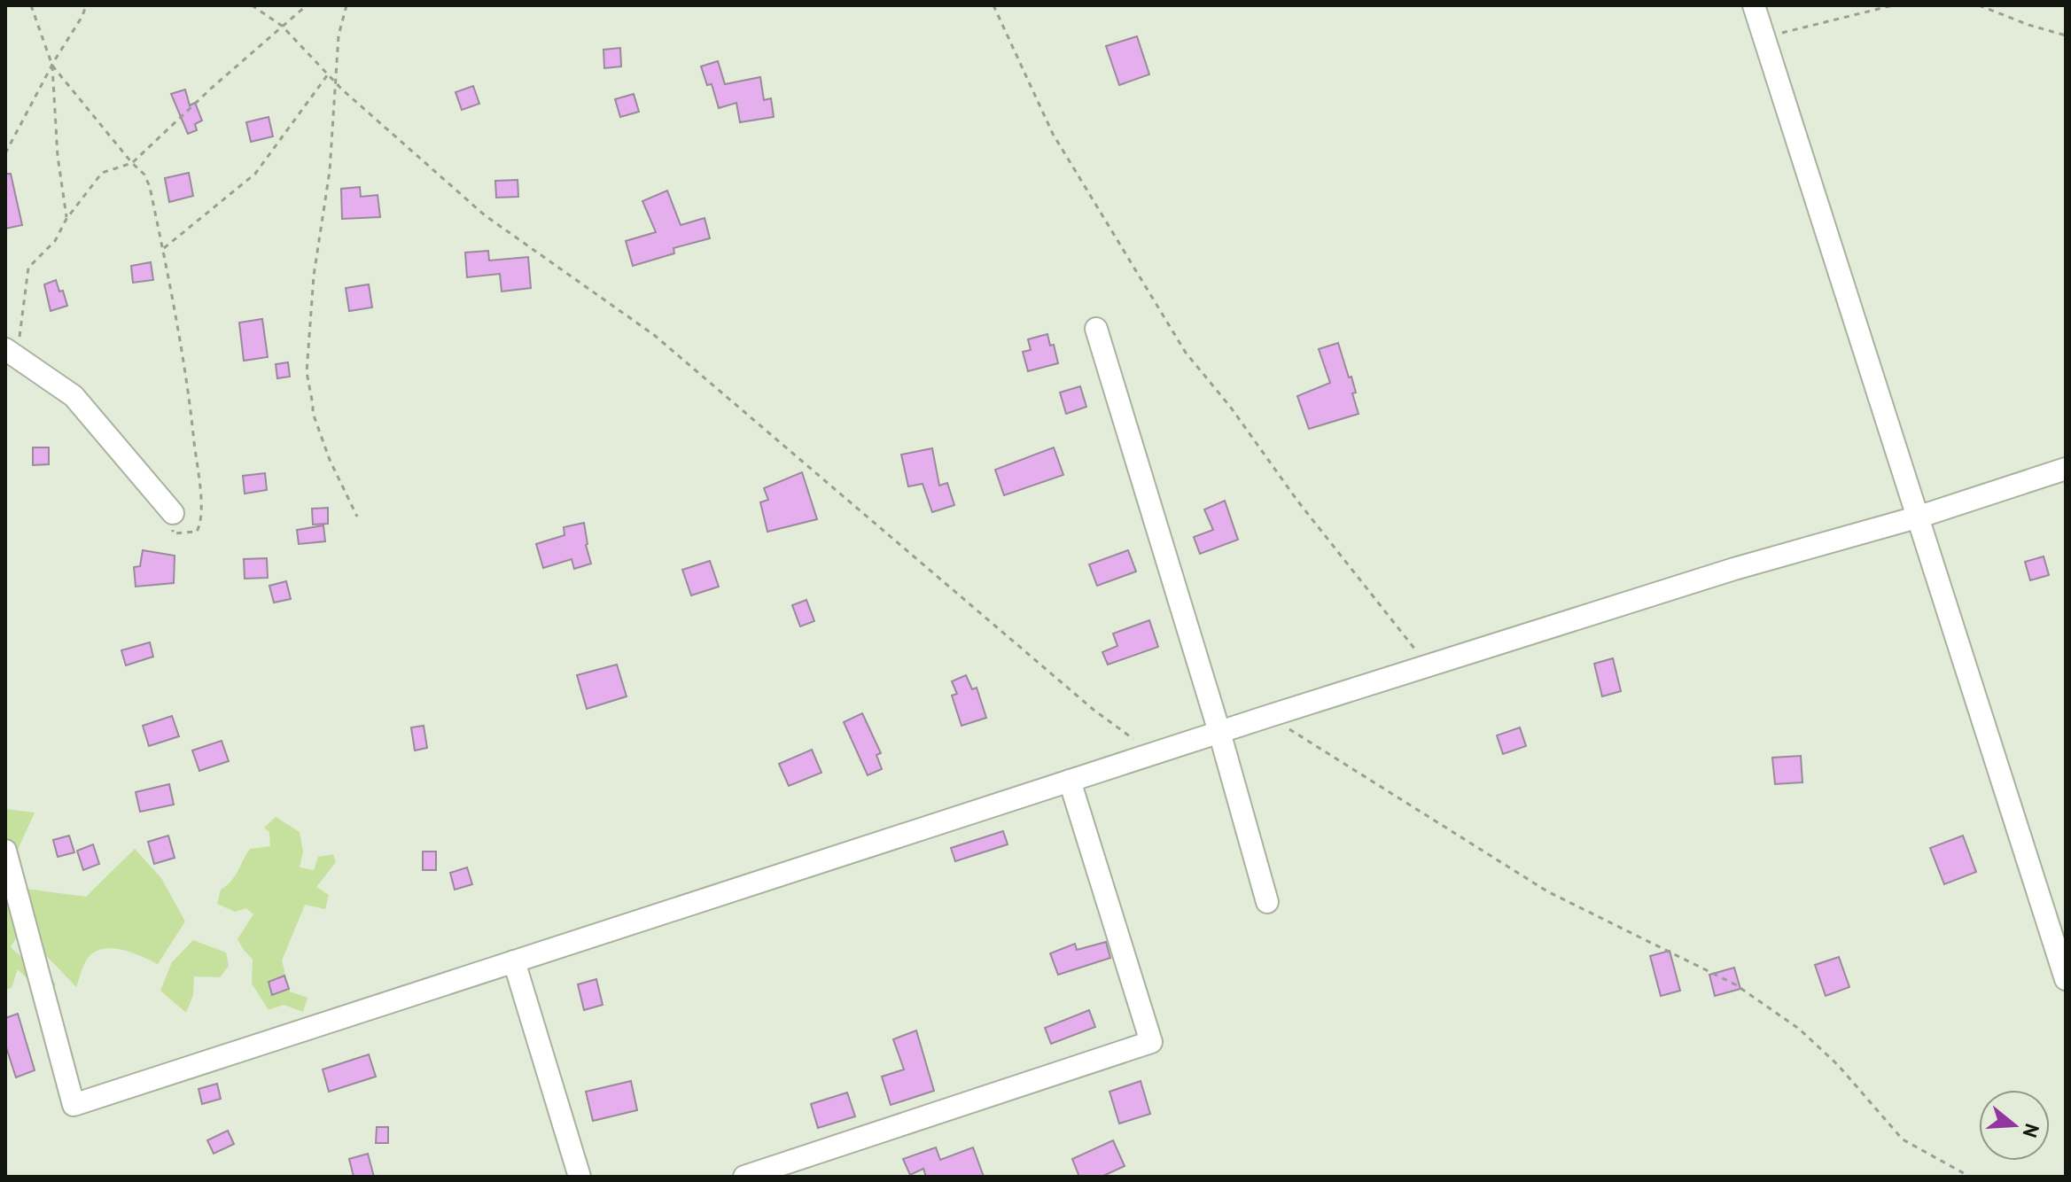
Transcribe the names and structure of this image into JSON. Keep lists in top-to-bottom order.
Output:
{
  "north": "right"
}
